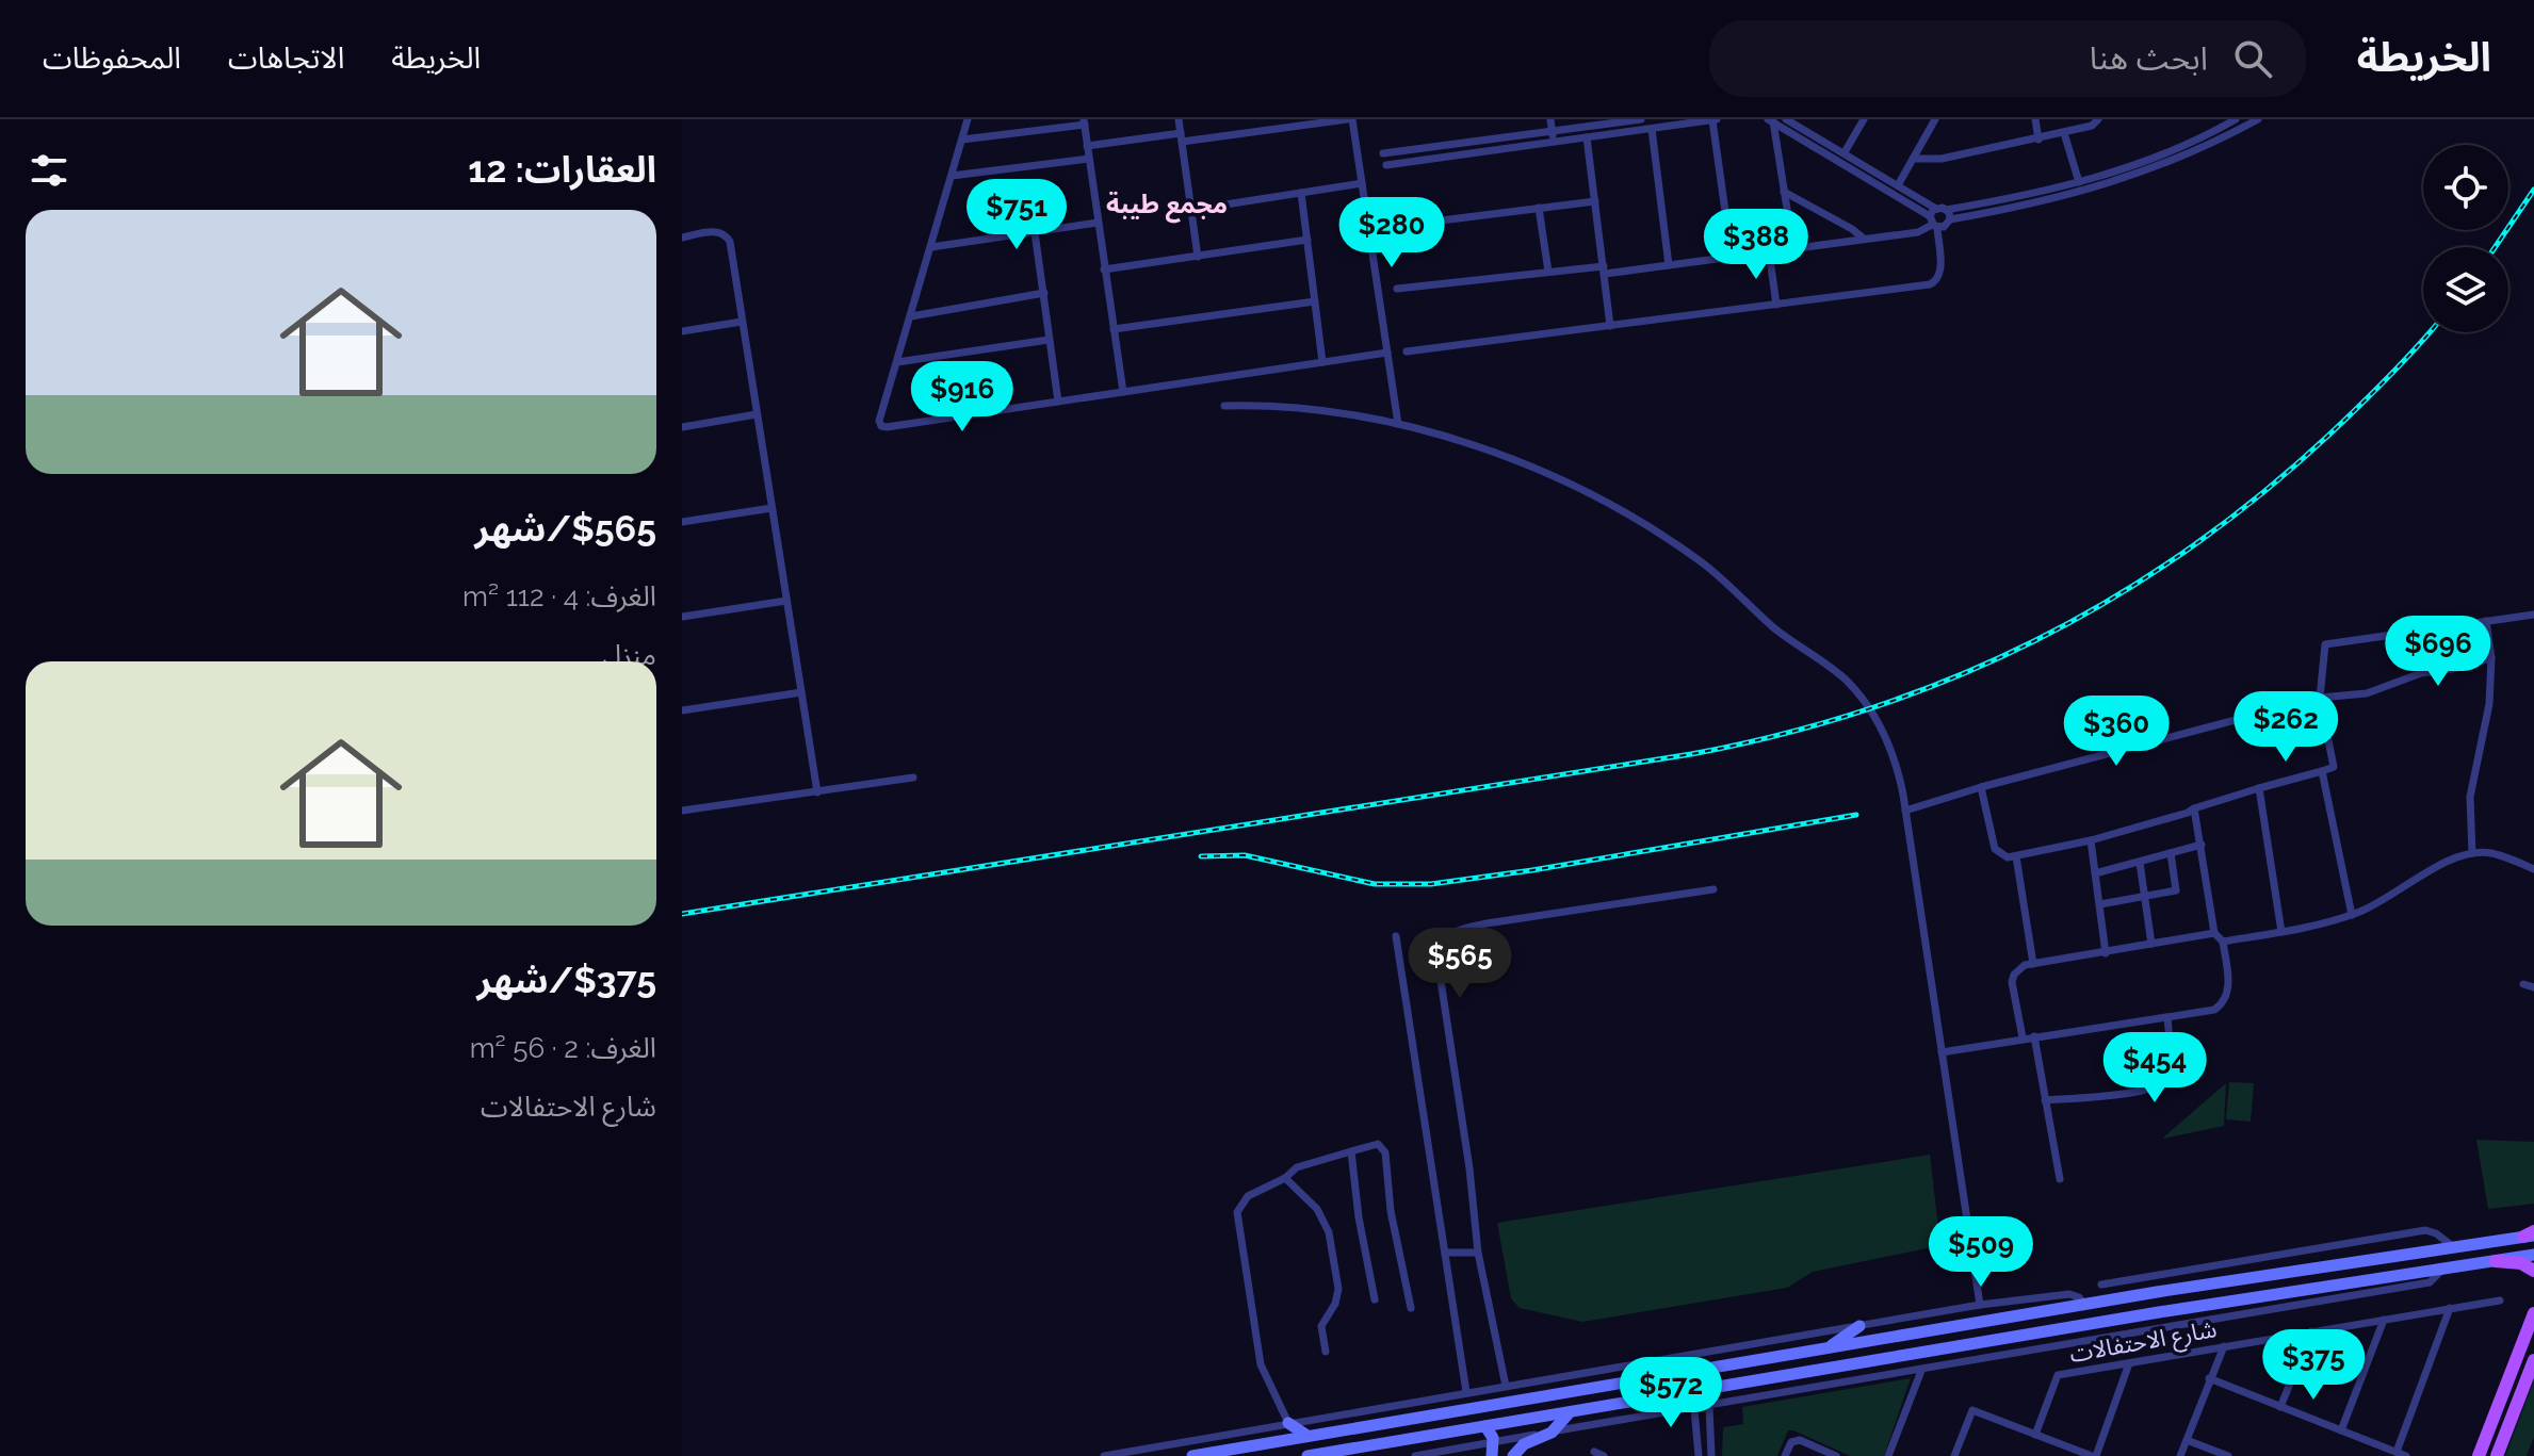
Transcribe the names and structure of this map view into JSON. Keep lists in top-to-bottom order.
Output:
{
  "streets": {
    "street": ["شارع الاحتفالات"]
  },
  "districts": ["مجمع طيبة"],
  "page": {
    "header": "الخريطة",
    "search": "ابحث هنا",
    "nav": ["الخريطة", "الاتجاهات", "المحفوظات"],
    "heading": "العقارات: 12",
    "price": [
      "$751",
      "$280",
      "$388",
      "$916",
      "$696",
      "$262",
      "$360",
      "$565",
      "$454",
      "$509",
      "$375",
      "$572"
    ],
    "list": [
      {
        "name": "$565/شهر",
        "note": "الغرف: 4 · 112 m² · منزل"
      },
      {
        "name": "$375/شهر",
        "note": "الغرف: 2 · 56 m² · شارع الاحتفالات"
      }
    ]
  }
}
